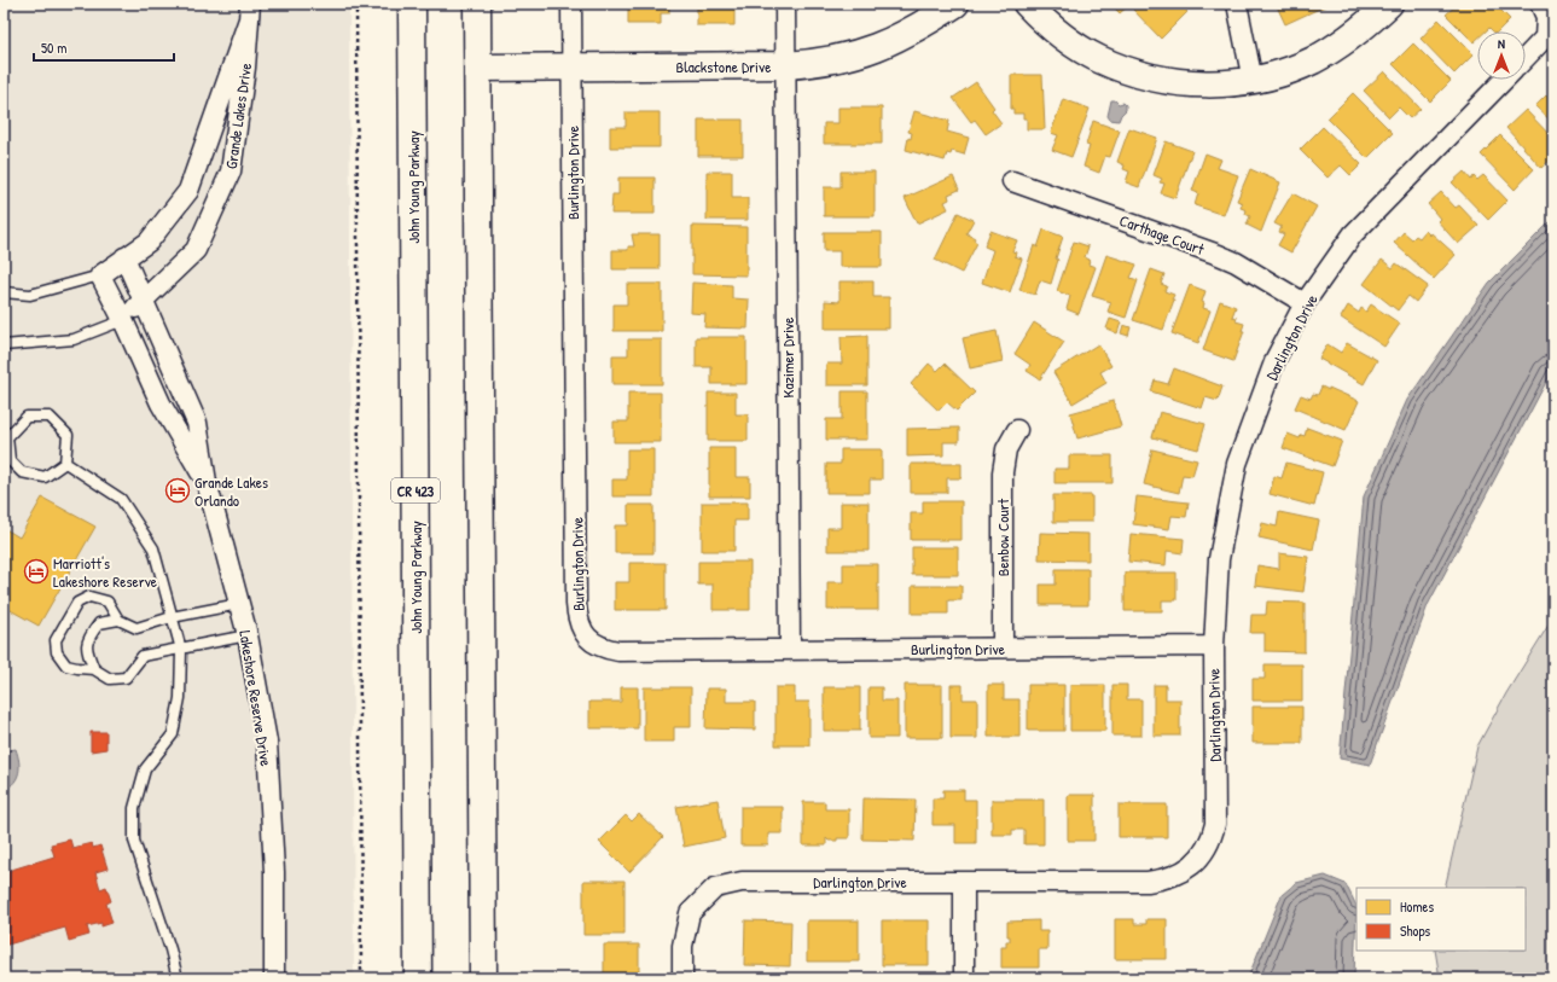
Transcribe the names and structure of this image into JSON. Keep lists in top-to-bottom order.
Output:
{
  "streets": {
    "main road": ["Blackstone Drive", "John Young Parkway", "CR 423"],
    "street": [
      "Grande Lakes Drive",
      "Burlington Drive",
      "Carthage Court",
      "Darlington Drive",
      "Kazimer Drive",
      "Benbow Court",
      "Lakeshore Reserve Drive"
    ]
  },
  "crossings": [
    ["Blackstone Drive", "Burlington Drive"],
    ["Blackstone Drive", "Kazimer Drive"],
    ["Grande Lakes Drive", "Lakeshore Reserve Drive"],
    ["Burlington Drive", "Darlington Drive"],
    ["Burlington Drive", "Kazimer Drive"],
    ["Burlington Drive", "Benbow Court"],
    ["Carthage Court", "Darlington Drive"]
  ],
  "places": {
    "hotel": ["Grande Lakes Orlando", "Marriott's Lakeshore Reserve"]
  },
  "legend": ["Homes", "Shops"],
  "scale_bar": "50 m",
  "north": "top"
}
